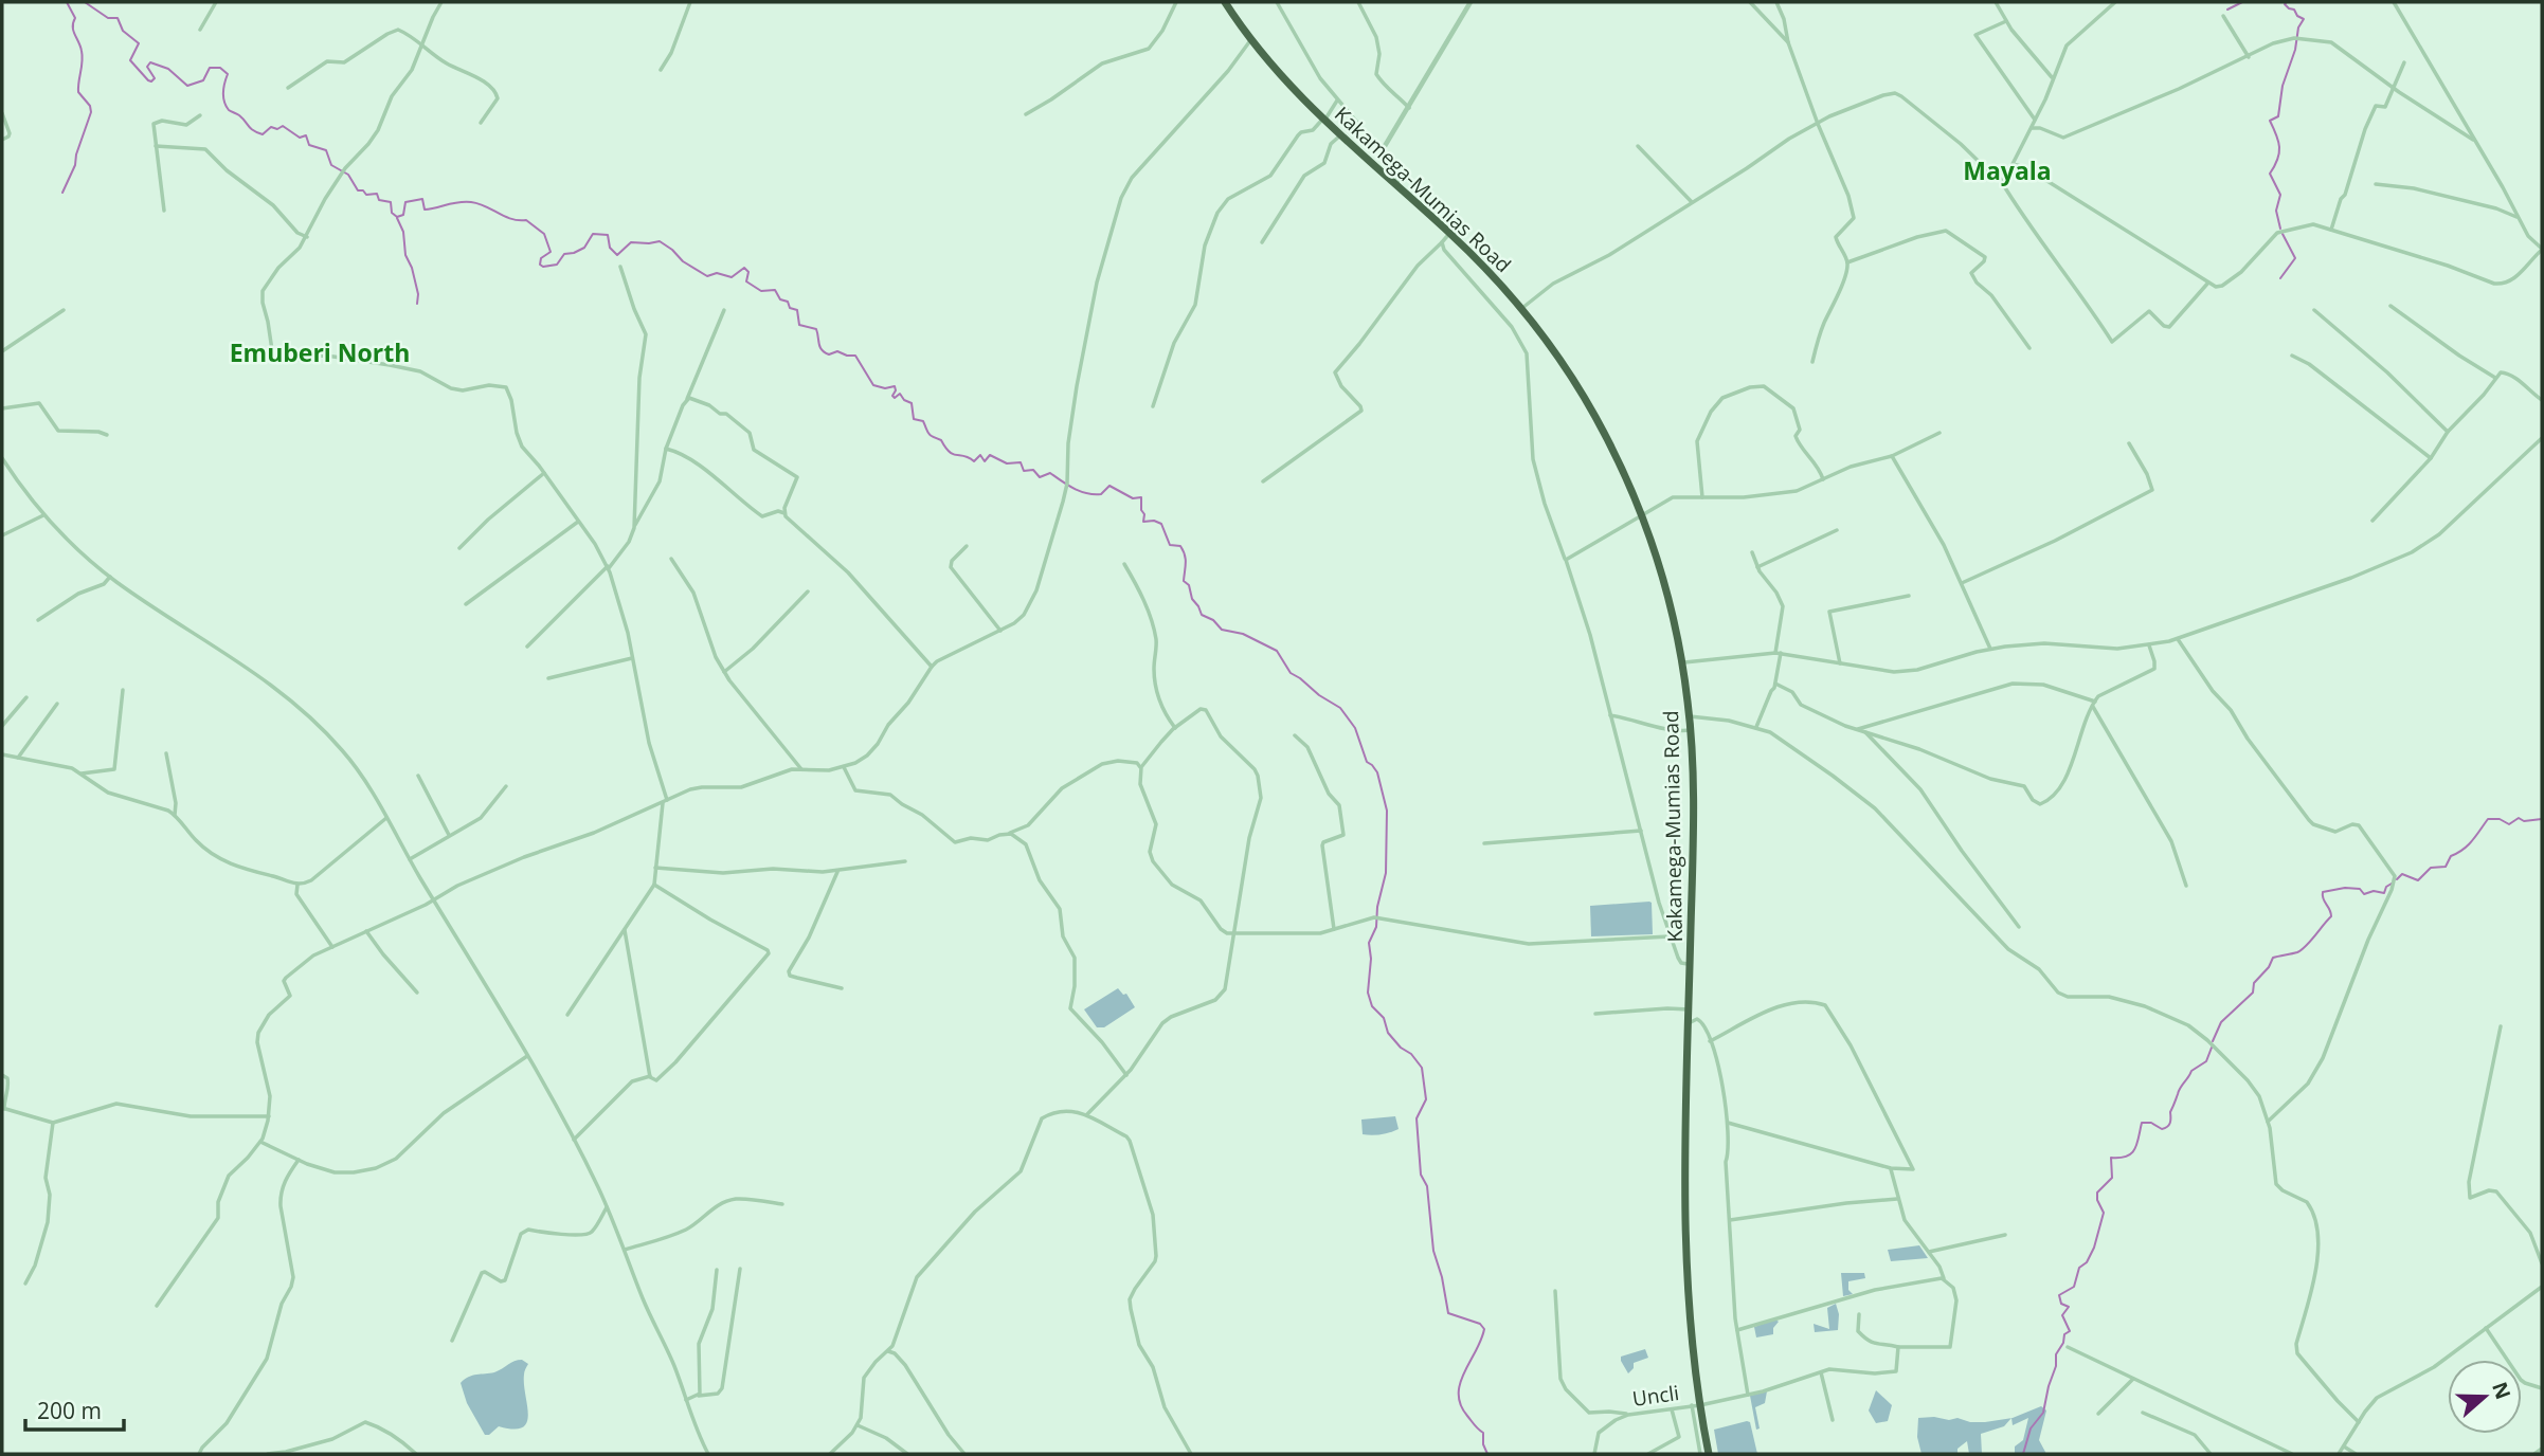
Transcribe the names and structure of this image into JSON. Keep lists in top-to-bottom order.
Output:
{
  "streets": {
    "highway": ["Kakamega-Mumias Road"],
    "street": ["Uncli"]
  },
  "crossings": [
    ["Kakamega-Mumias Road", "Uncli"]
  ],
  "districts": ["Mayala", "Emuberi North"],
  "scale_bar": "200 m",
  "north": "right"
}
